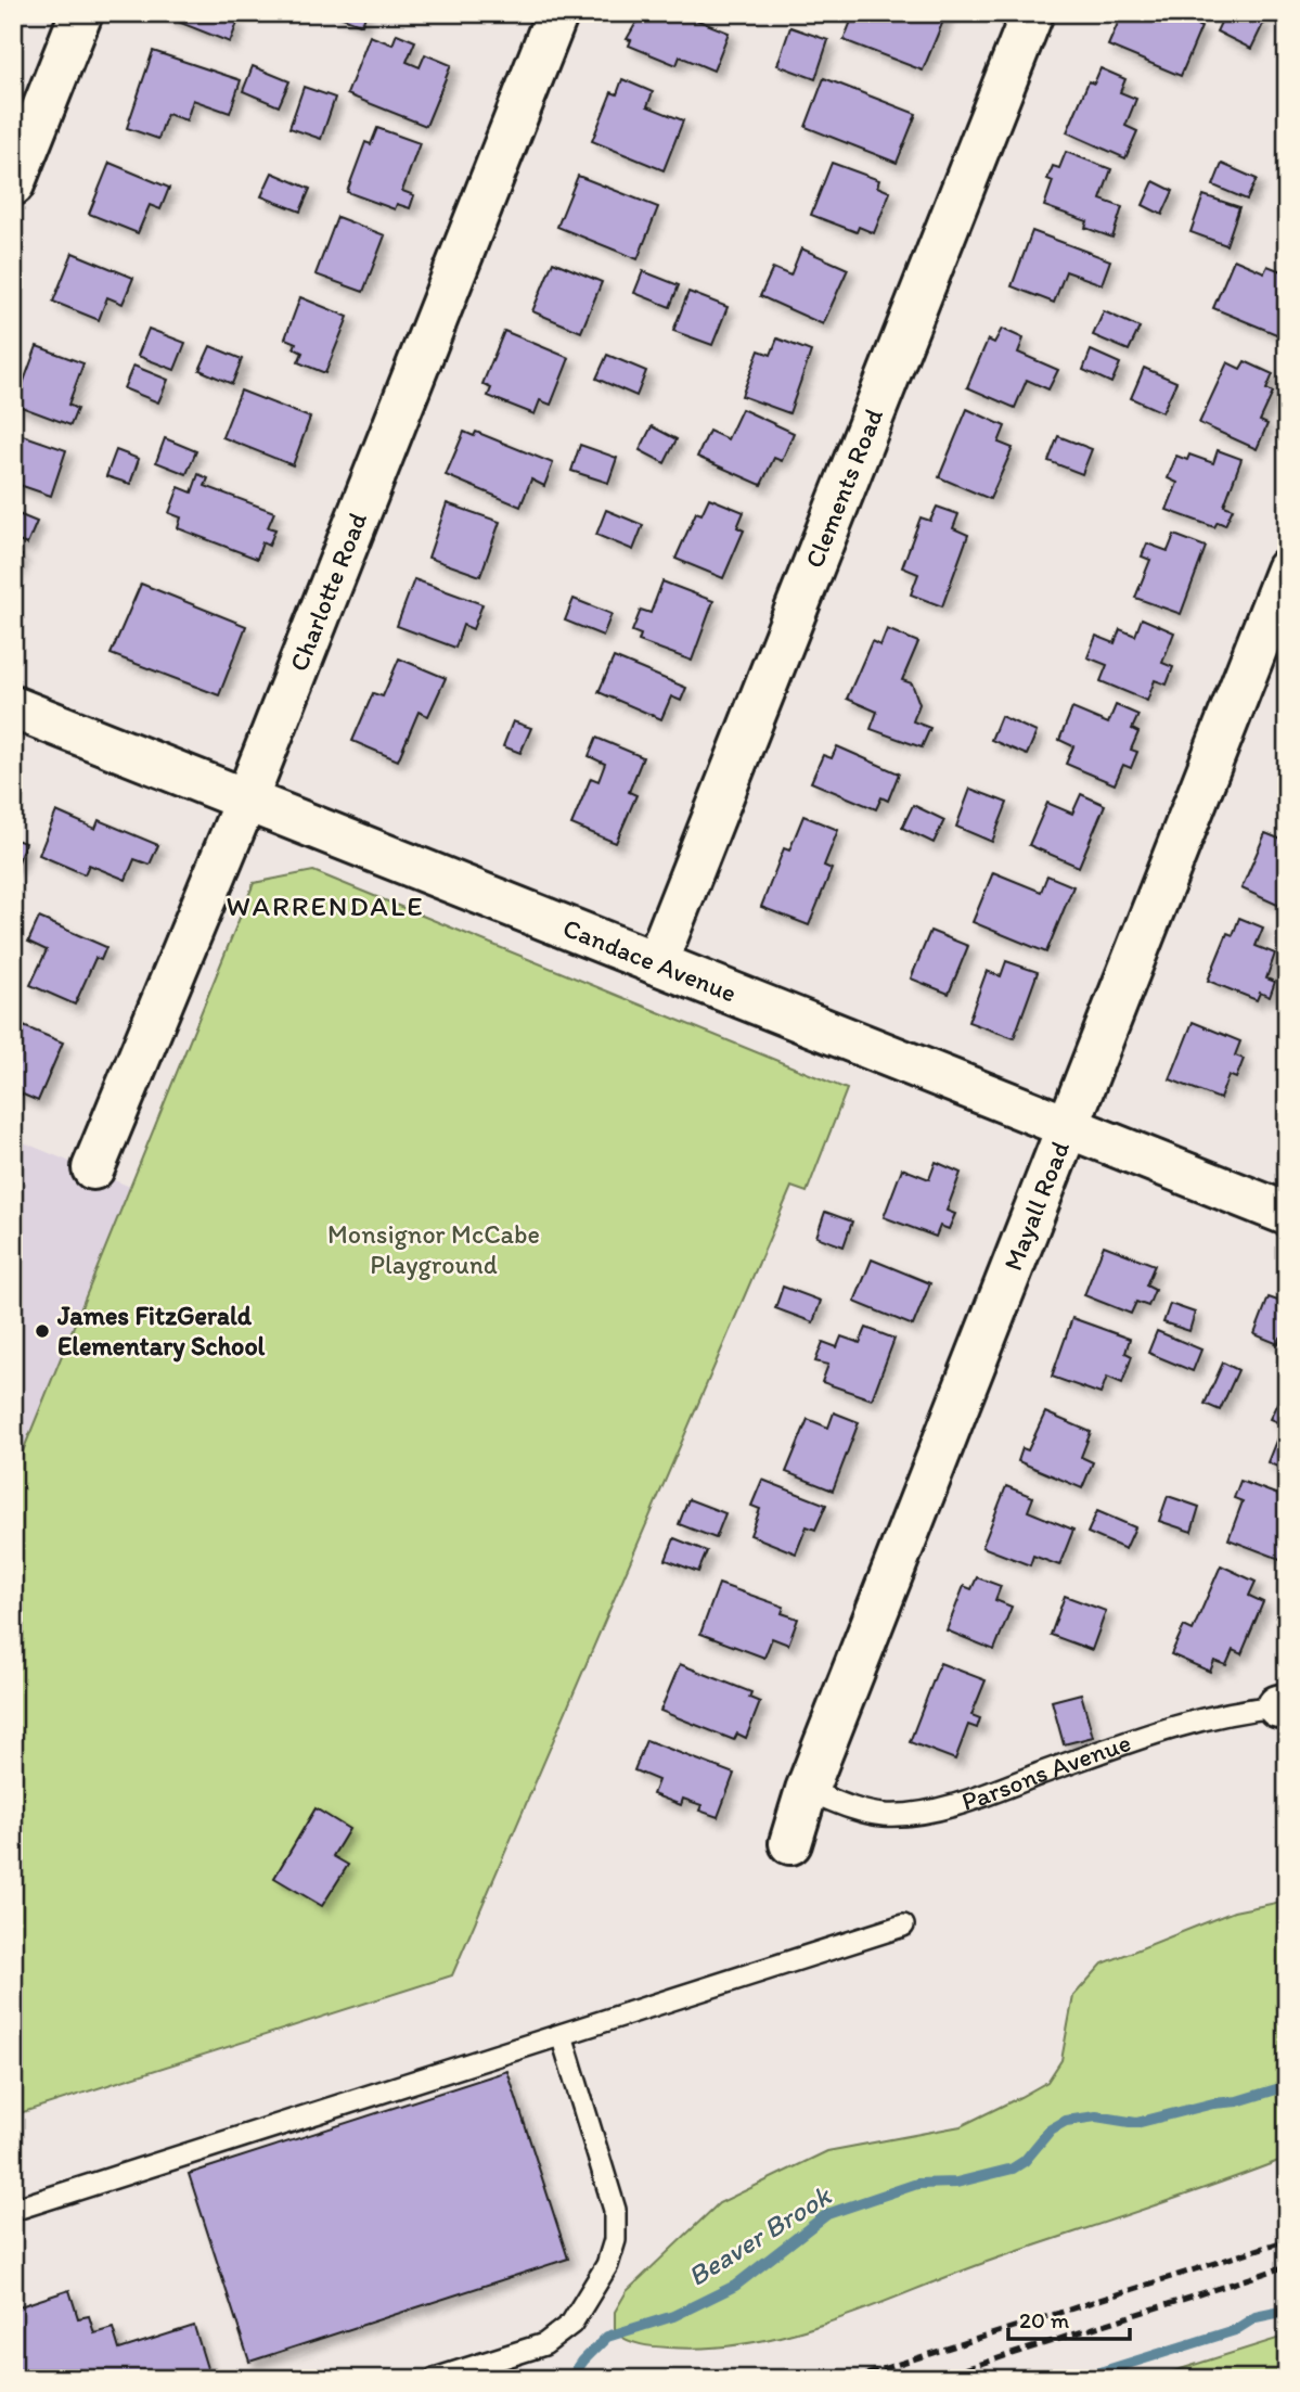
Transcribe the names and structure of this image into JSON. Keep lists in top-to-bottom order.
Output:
{
  "streets": {
    "street": [
      "Clements Road",
      "Charlotte Road",
      "Candace Avenue",
      "Mayall Road"
    ],
    "lane": ["Parsons Avenue"]
  },
  "crossings": [
    ["Clements Road", "Candace Avenue"],
    ["Charlotte Road", "Candace Avenue"],
    ["Candace Avenue", "Mayall Road"],
    ["Mayall Road", "Parsons Avenue"]
  ],
  "districts": ["WARRENDALE"],
  "water": ["Beaver Brook"],
  "parks": ["Monsignor McCabe Playground"],
  "places": ["James FitzGerald Elementary School"],
  "scale_bar": "20 m"
}
